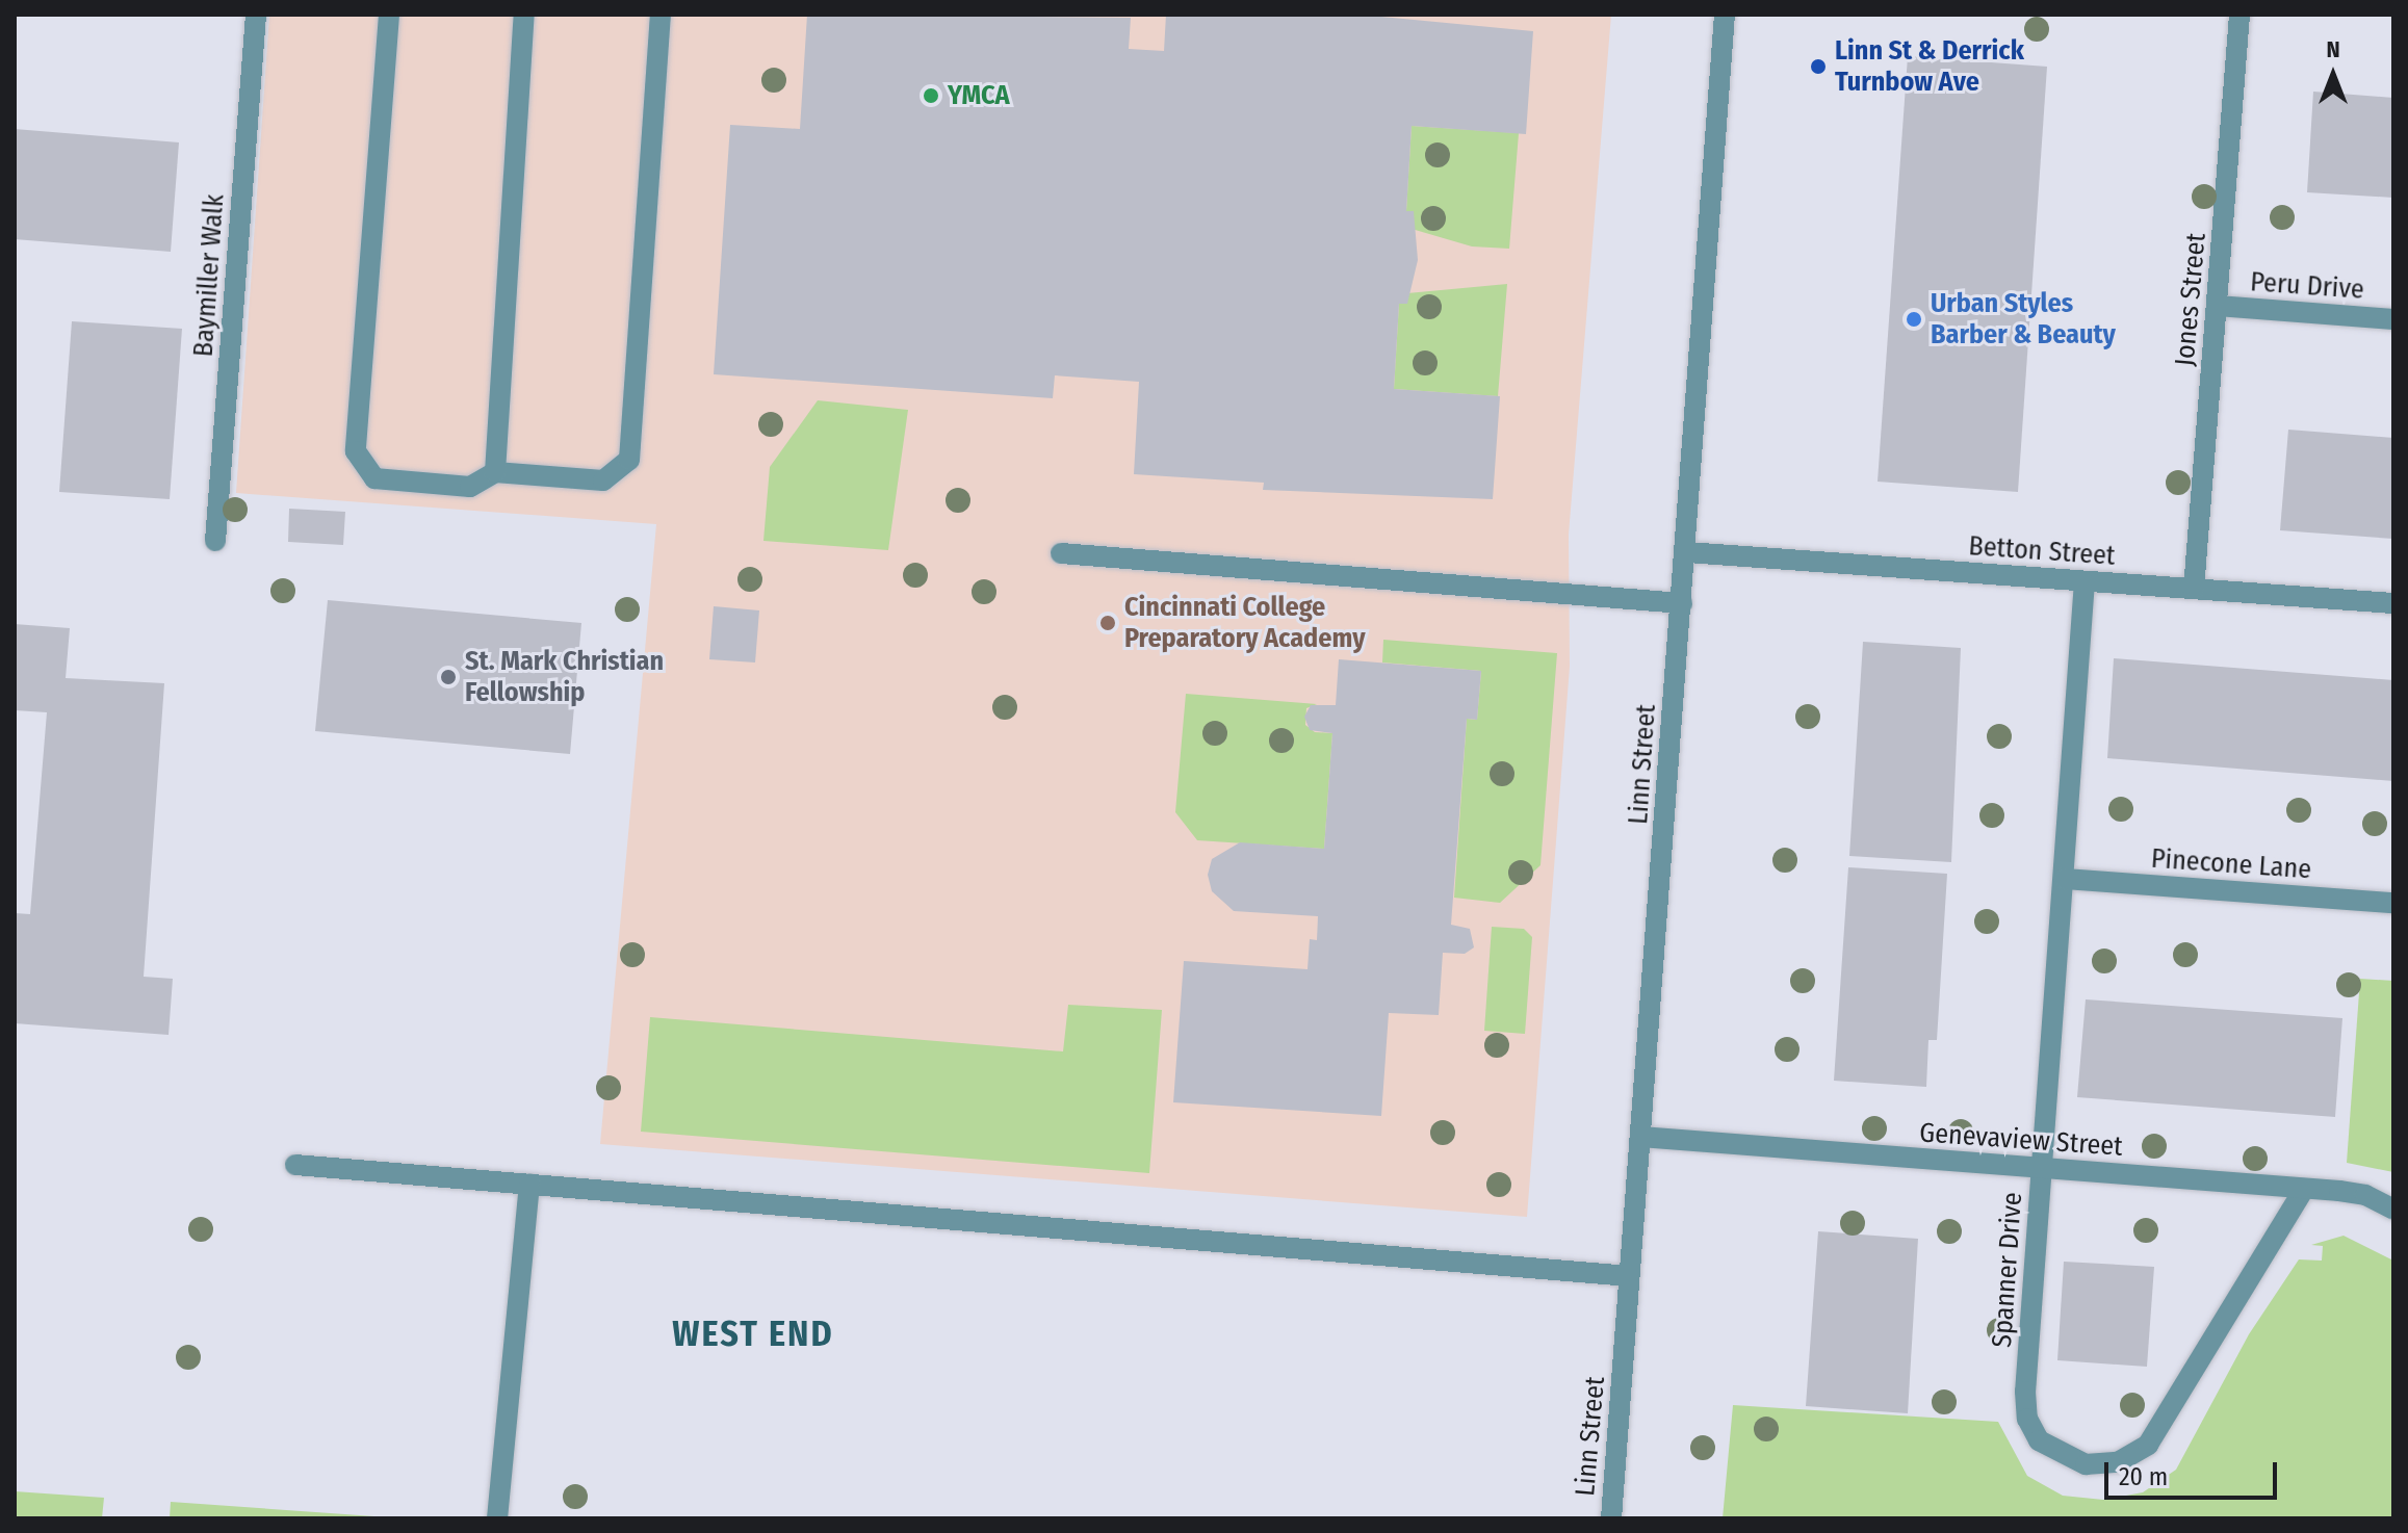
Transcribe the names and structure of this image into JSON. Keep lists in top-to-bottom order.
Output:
{
  "streets": {
    "street": [
      "Baymiller Walk",
      "Peru Drive",
      "Jones Street",
      "Betton Street",
      "Linn Street",
      "Pinecone Lane",
      "Genevaview Street",
      "Spanner Drive"
    ]
  },
  "crossings": [
    ["Peru Drive", "Jones Street"],
    ["Jones Street", "Betton Street"],
    ["Betton Street", "Linn Street"],
    ["Betton Street", "Spanner Drive"],
    ["Linn Street", "Genevaview Street"],
    ["Pinecone Lane", "Spanner Drive"],
    ["Genevaview Street", "Spanner Drive"]
  ],
  "districts": ["WEST END"],
  "places": [
    "Linn St & Derrick Turnbow Ave",
    "YMCA",
    "Urban Styles Barber & Beauty",
    "Cincinnati College Preparatory Academy",
    "St. Mark Christian Fellowship"
  ],
  "scale_bar": "20 m",
  "north": "top"
}
